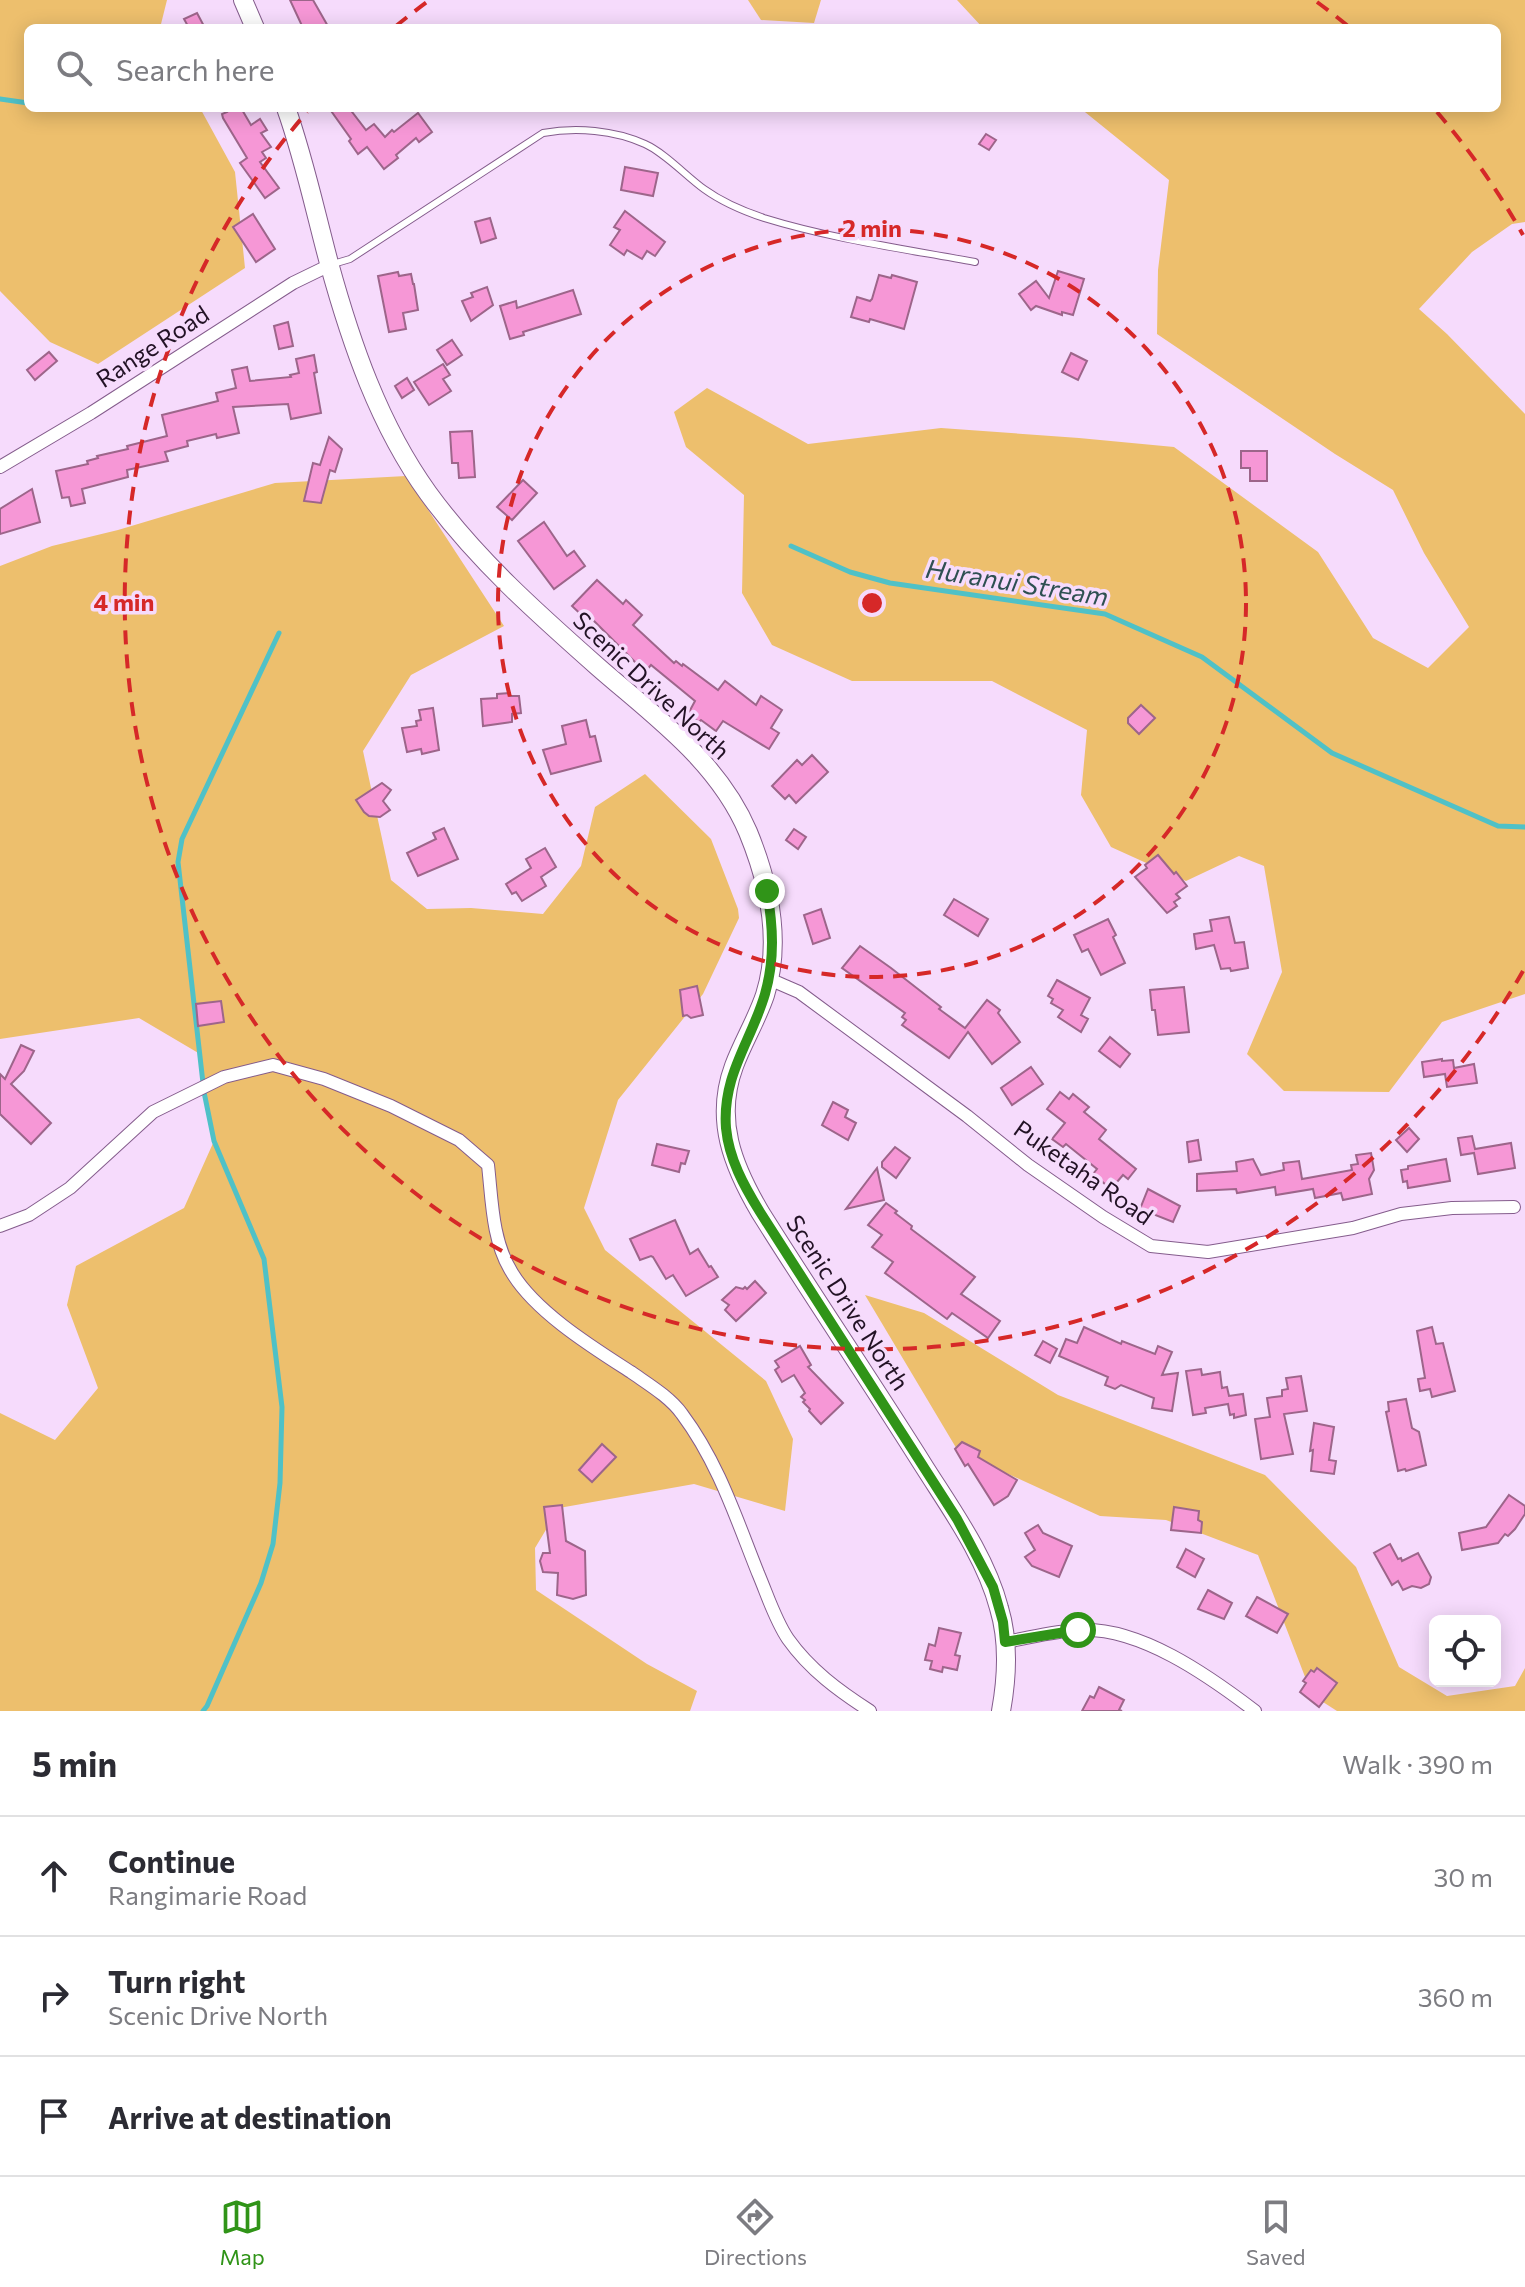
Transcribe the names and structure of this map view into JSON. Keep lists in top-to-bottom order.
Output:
{
  "streets": {
    "main road": ["Scenic Drive North"],
    "street": ["Range Road", "Puketaha Road"]
  },
  "crossings": [
    ["Range Road", "Scenic Drive North"],
    ["Scenic Drive North", "Puketaha Road"]
  ],
  "water": ["Huranui Stream"],
  "page": {
    "search": "Search here",
    "heading": ["5 min", "Walk · 390 m"],
    "list": [
      ["Continue", "Rangimarie Road", "30 m"],
      ["Turn right", "Scenic Drive North", "360 m"],
      "Arrive at destination"
    ],
    "nav": ["Map", "Directions", "Saved"]
  },
  "rings": ["2 min", "4 min"]
}
